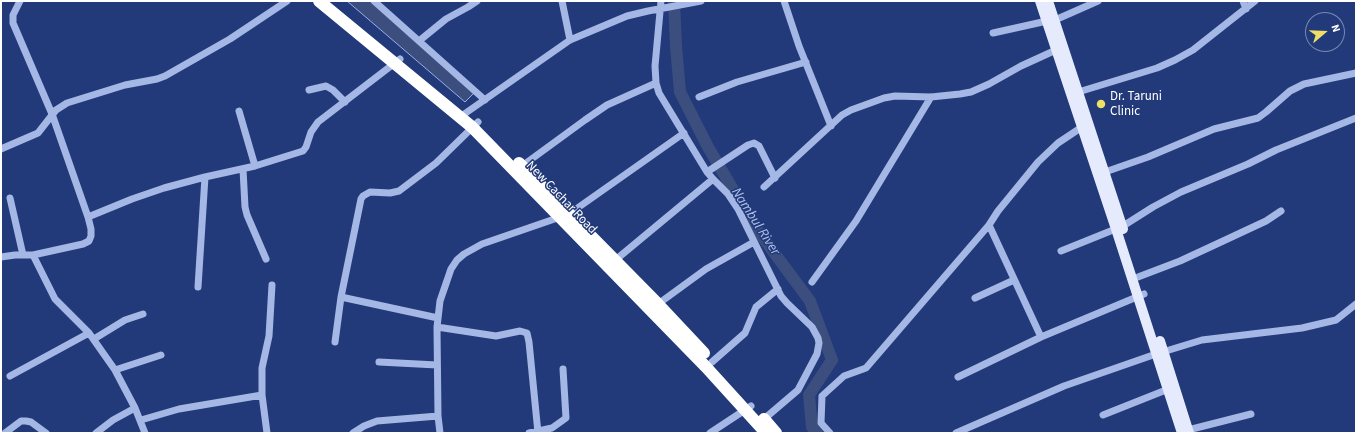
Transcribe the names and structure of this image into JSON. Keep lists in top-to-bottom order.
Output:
{
  "streets": {
    "highway": ["New Cachar Road"]
  },
  "water": ["Nambul River"],
  "places": ["Dr. Taruni Clinic"],
  "north": "right"
}
